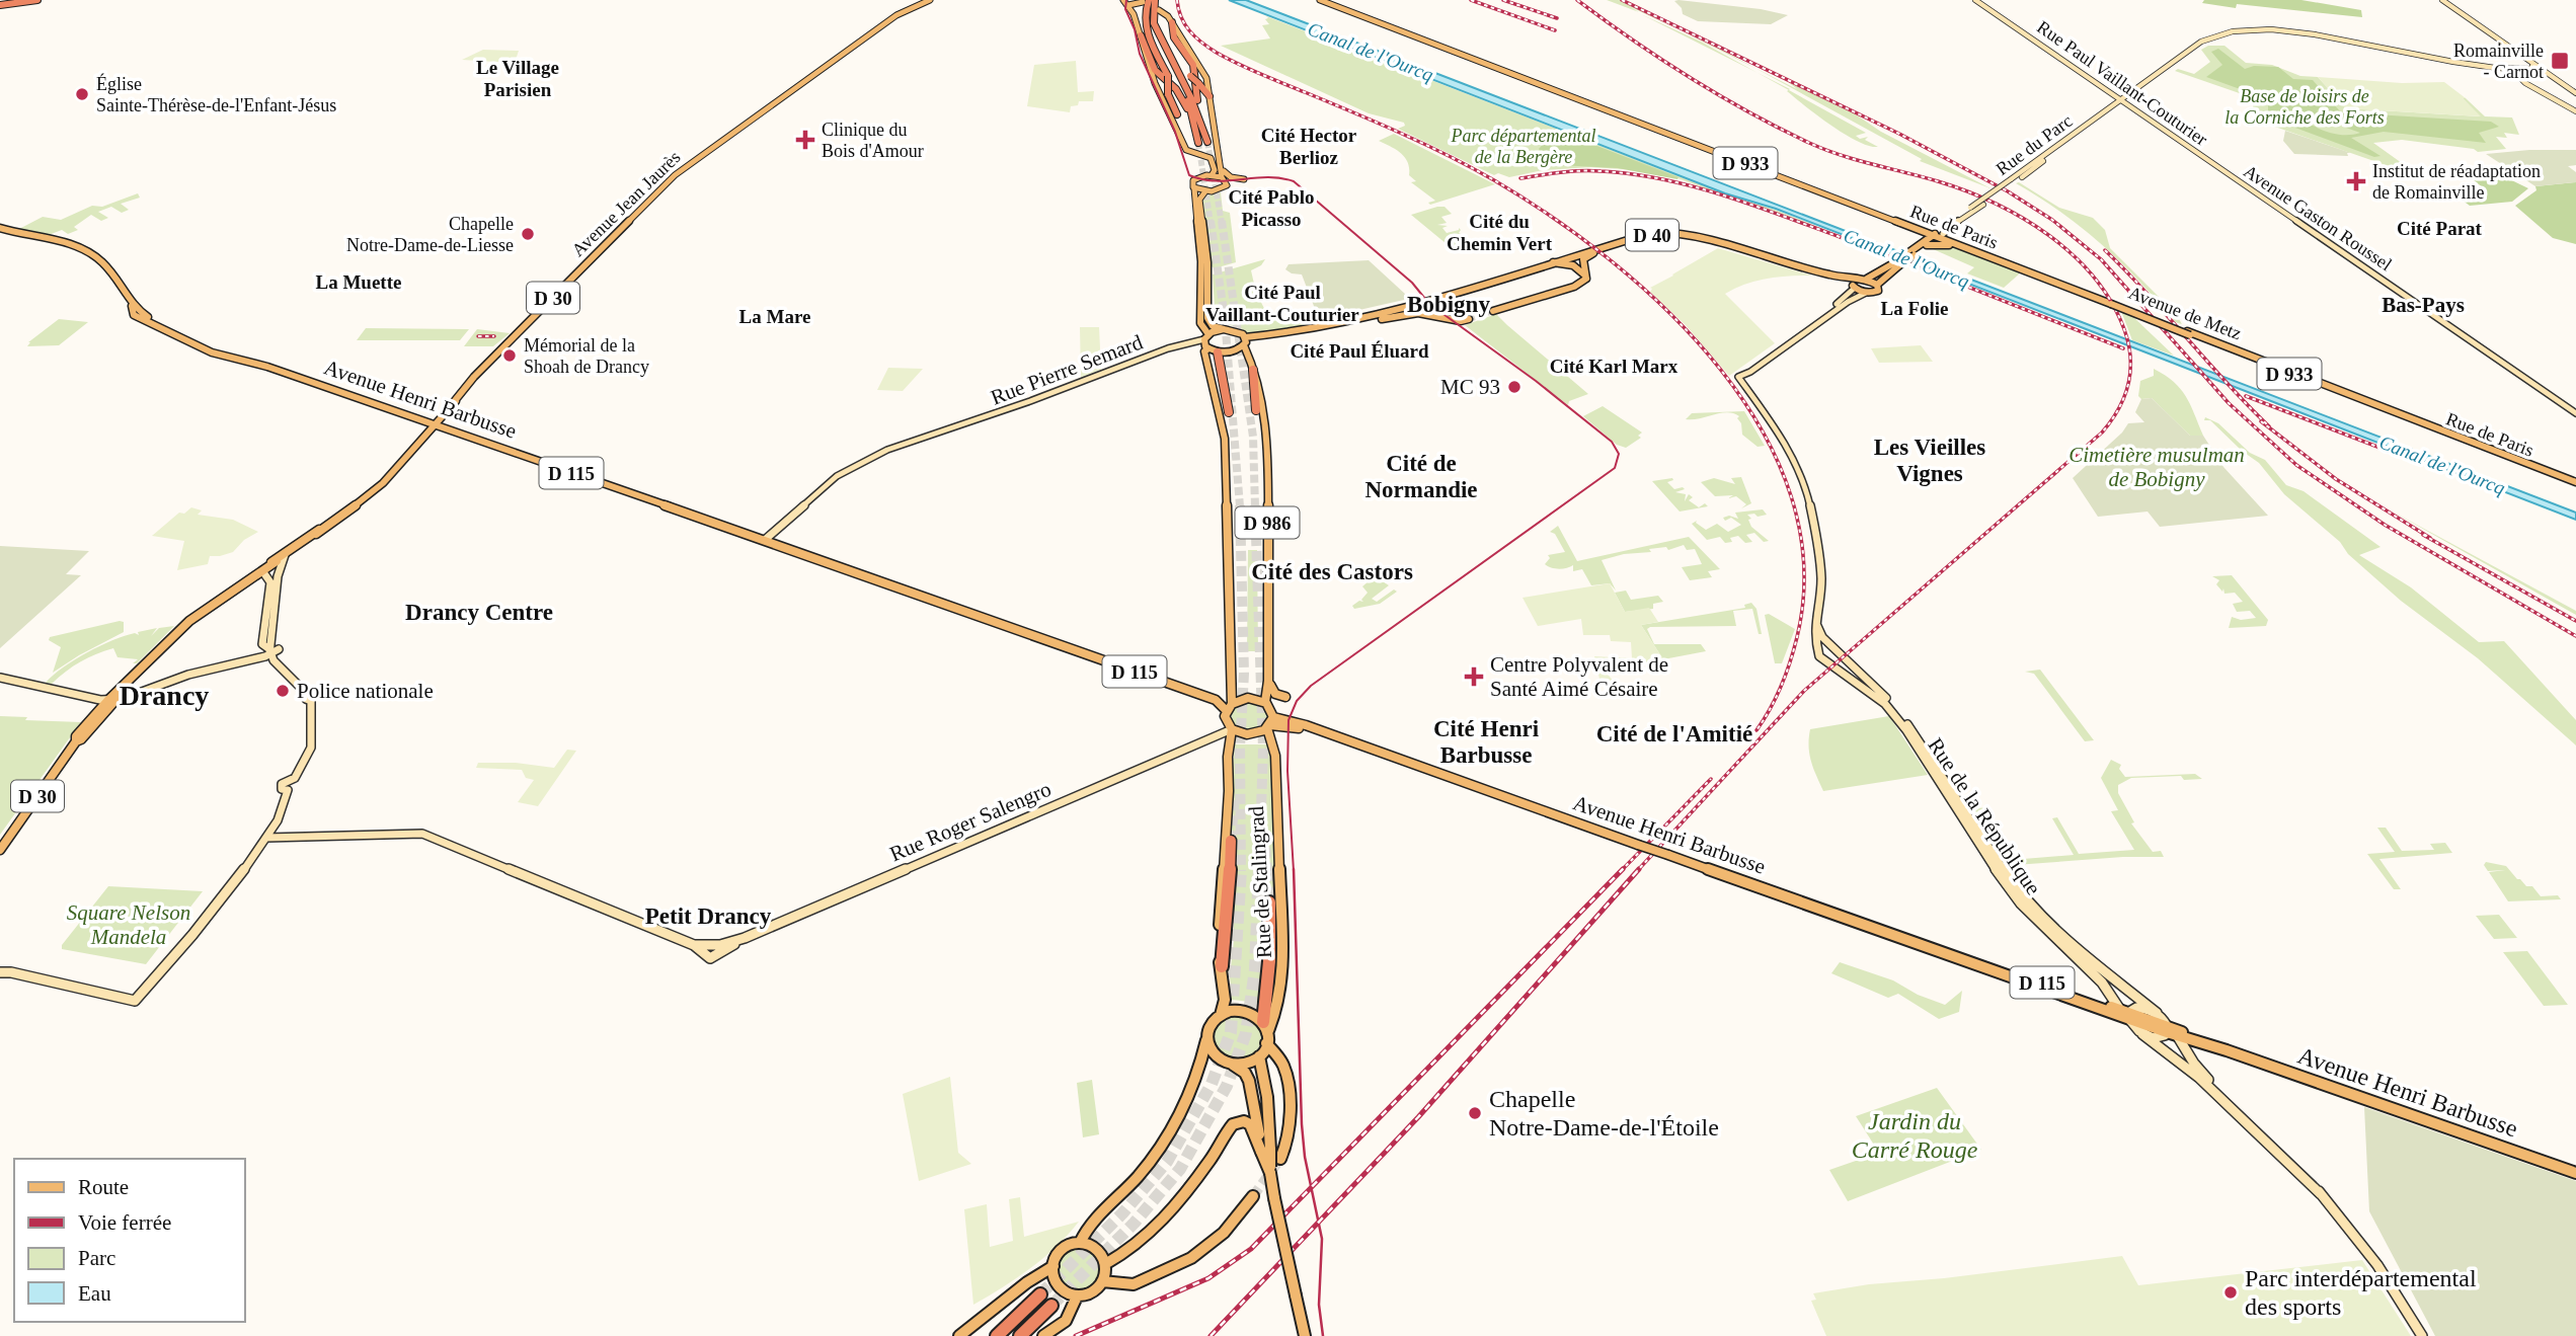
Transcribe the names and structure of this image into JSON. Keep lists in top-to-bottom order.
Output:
{
  "streets": {
    "main road": [
      "Rue Paul Vaillant-Couturier",
      "Rue du Parc",
      "D 933",
      "Avenue Jean Jaurès",
      "Avenue Gaston Roussel",
      "Rue de Paris",
      "D 40",
      "D 30",
      "Avenue de Metz",
      "Rue Pierre Semard",
      "Avenue Henri Barbusse",
      "D 115",
      "D 986",
      "Rue de la République",
      "Rue Roger Salengro",
      "Rue de Stalingrad"
    ]
  },
  "crossings": [
    ["Rue Paul Vaillant-Couturier", "Rue du Parc"],
    ["Rue Paul Vaillant-Couturier", "Avenue Gaston Roussel"],
    ["Rue du Parc", "Rue de Paris"],
    ["Rue du Parc", "Avenue de Metz"],
    ["Avenue Jean Jaurès", "D 30"],
    ["Avenue Jean Jaurès", "Avenue Henri Barbusse"],
    ["Rue de Paris", "Avenue de Metz"],
    ["D 40", "D 986"],
    ["D 30", "Avenue Henri Barbusse"],
    ["Rue Pierre Semard", "Avenue Henri Barbusse"],
    ["Rue Pierre Semard", "D 986"],
    ["Avenue Henri Barbusse", "D 115"],
    ["Avenue Henri Barbusse", "D 986"],
    ["Avenue Henri Barbusse", "Rue de la République"],
    ["Avenue Henri Barbusse", "Rue Roger Salengro"],
    ["Avenue Henri Barbusse", "Rue de Stalingrad"],
    ["D 986", "Rue Roger Salengro"],
    ["D 986", "Rue de Stalingrad"],
    ["Rue Roger Salengro", "Rue de Stalingrad"]
  ],
  "districts": [
    "Le Village Parisien",
    "Cité Hector Berlioz",
    "Cité Pablo Picasso",
    "Cité du Chemin Vert",
    "Cité Parat",
    "La Muette",
    "Cité Paul Vaillant-Couturier",
    "Bobigny",
    "Bas-Pays",
    "La Folie",
    "La Mare",
    "Cité Paul Éluard",
    "Cité Karl Marx",
    "Les Vieilles Vignes",
    "Cité de Normandie",
    "Cité des Castors",
    "Drancy Centre",
    "Drancy",
    "Cité Henri Barbusse",
    "Cité de l'Amitié",
    "Petit Drancy"
  ],
  "water": ["Canal de l'Ourcq"],
  "parks": [
    "Base de loisirs de la Corniche des Forts",
    "Parc départemental de la Bergère",
    "Cimetière musulman de Bobigny",
    "Square Nelson Mandela",
    "Jardin du Carré Rouge"
  ],
  "places": {
    "transit": ["Romainville - Carnot"],
    "other": [
      "Église Sainte-Thérèse-de-l'Enfant-Jésus",
      "Chapelle Notre-Dame-de-Liesse",
      "Mémorial de la Shoah de Drancy",
      "MC 93",
      "Police nationale",
      "Chapelle Notre-Dame-de-l'Étoile",
      "Parc interdépartemental des sports"
    ],
    "health": ["Clinique du Bois d'Amour", "Institut de réadaptation de Romainville", "Centre Polyvalent de Santé Aimé Césaire"]
  },
  "legend": [
    "Route",
    "Voie ferrée",
    "Parc",
    "Eau"
  ]
}
